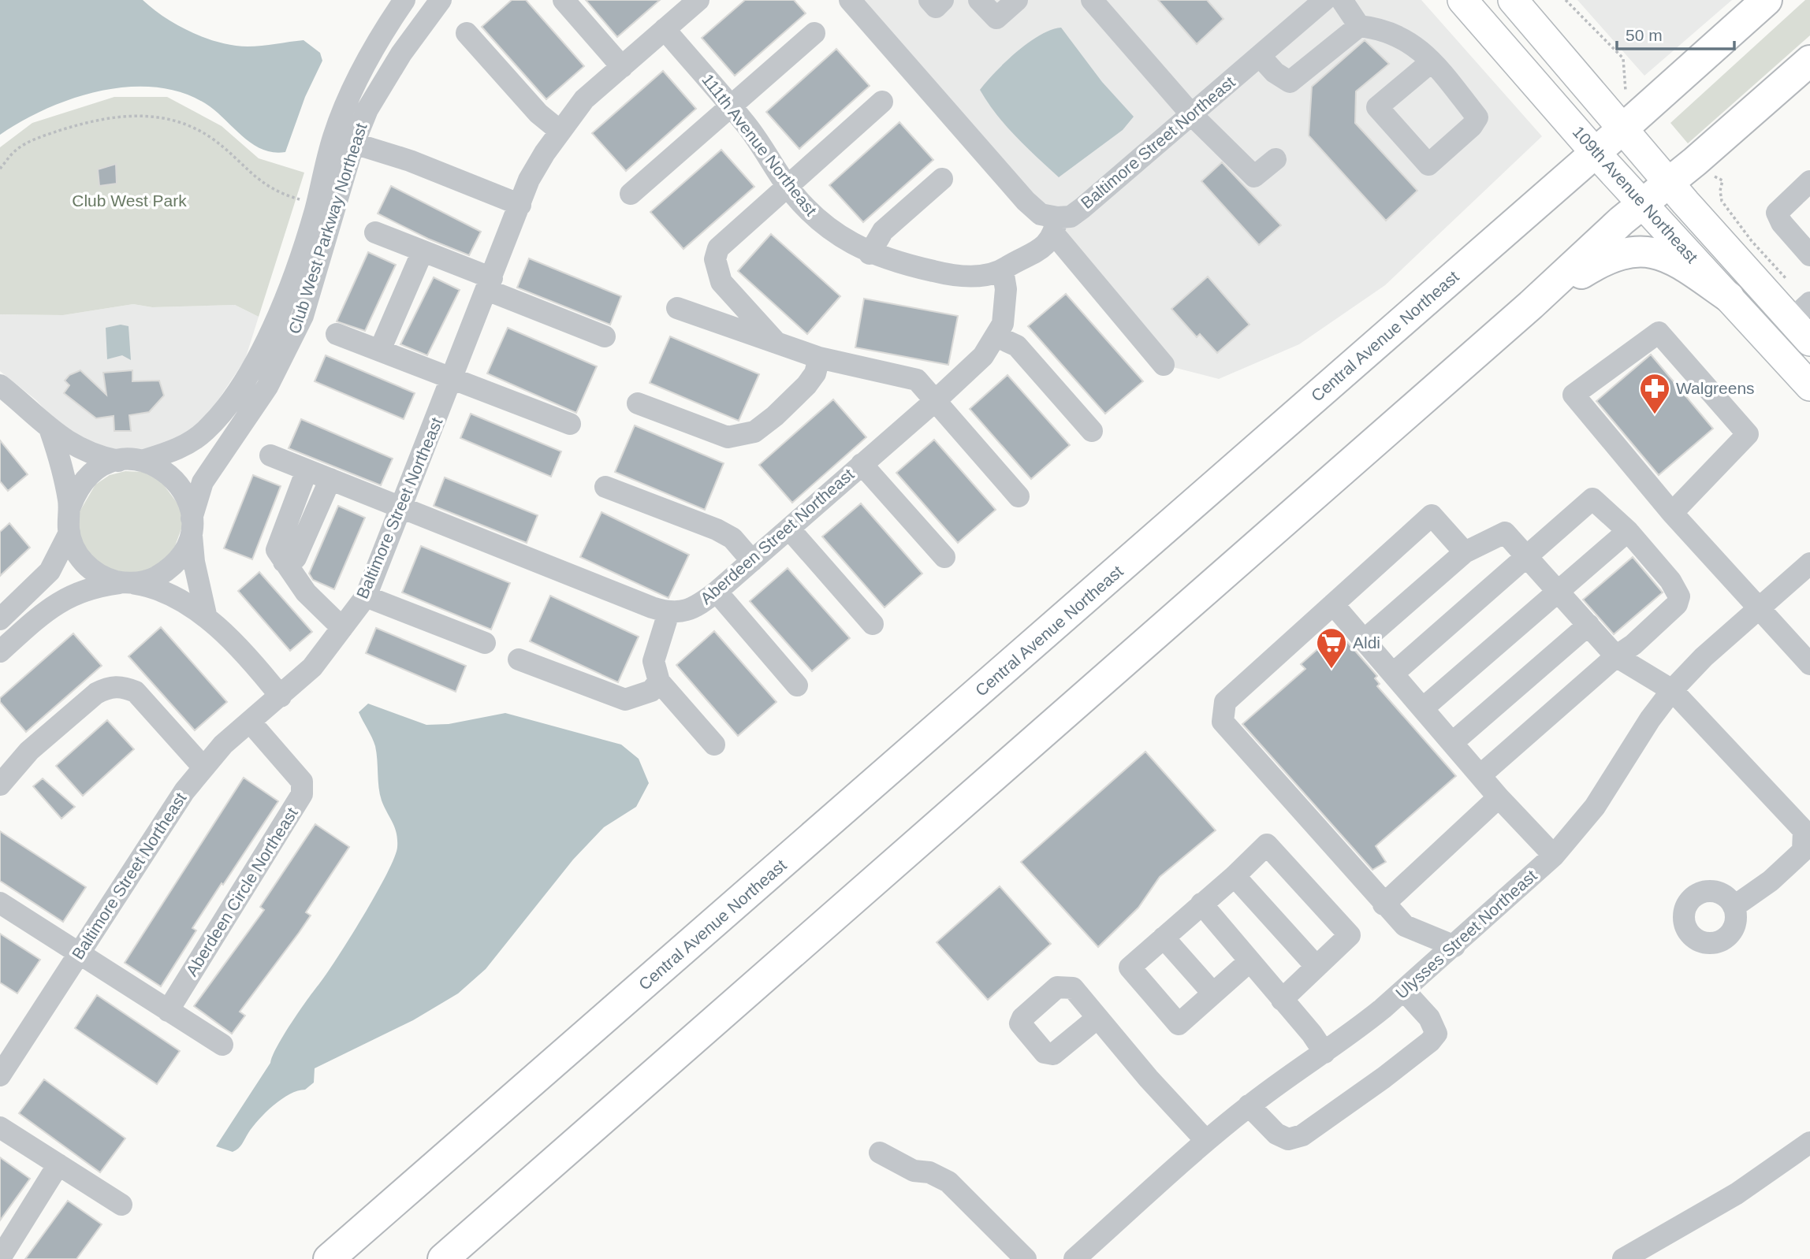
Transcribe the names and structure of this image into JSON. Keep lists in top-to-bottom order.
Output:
{
  "streets": {
    "highway": ["Central Avenue Northeast"],
    "main road": ["109th Avenue Northeast"],
    "street": [
      "Baltimore Street Northeast",
      "111th Avenue Northeast",
      "Club West Parkway Northeast",
      "Aberdeen Street Northeast",
      "Aberdeen Circle Northeast",
      "Ulysses Street Northeast"
    ]
  },
  "crossings": [
    ["Baltimore Street Northeast", "111th Avenue Northeast"],
    ["Baltimore Street Northeast", "Aberdeen Street Northeast"],
    ["Baltimore Street Northeast", "Aberdeen Circle Northeast"],
    ["109th Avenue Northeast", "Central Avenue Northeast"]
  ],
  "parks": ["Club West Park"],
  "places": {
    "pharmacy": ["Walgreens"],
    "supermarket": ["Aldi"]
  },
  "scale_bar": "50 m"
}
